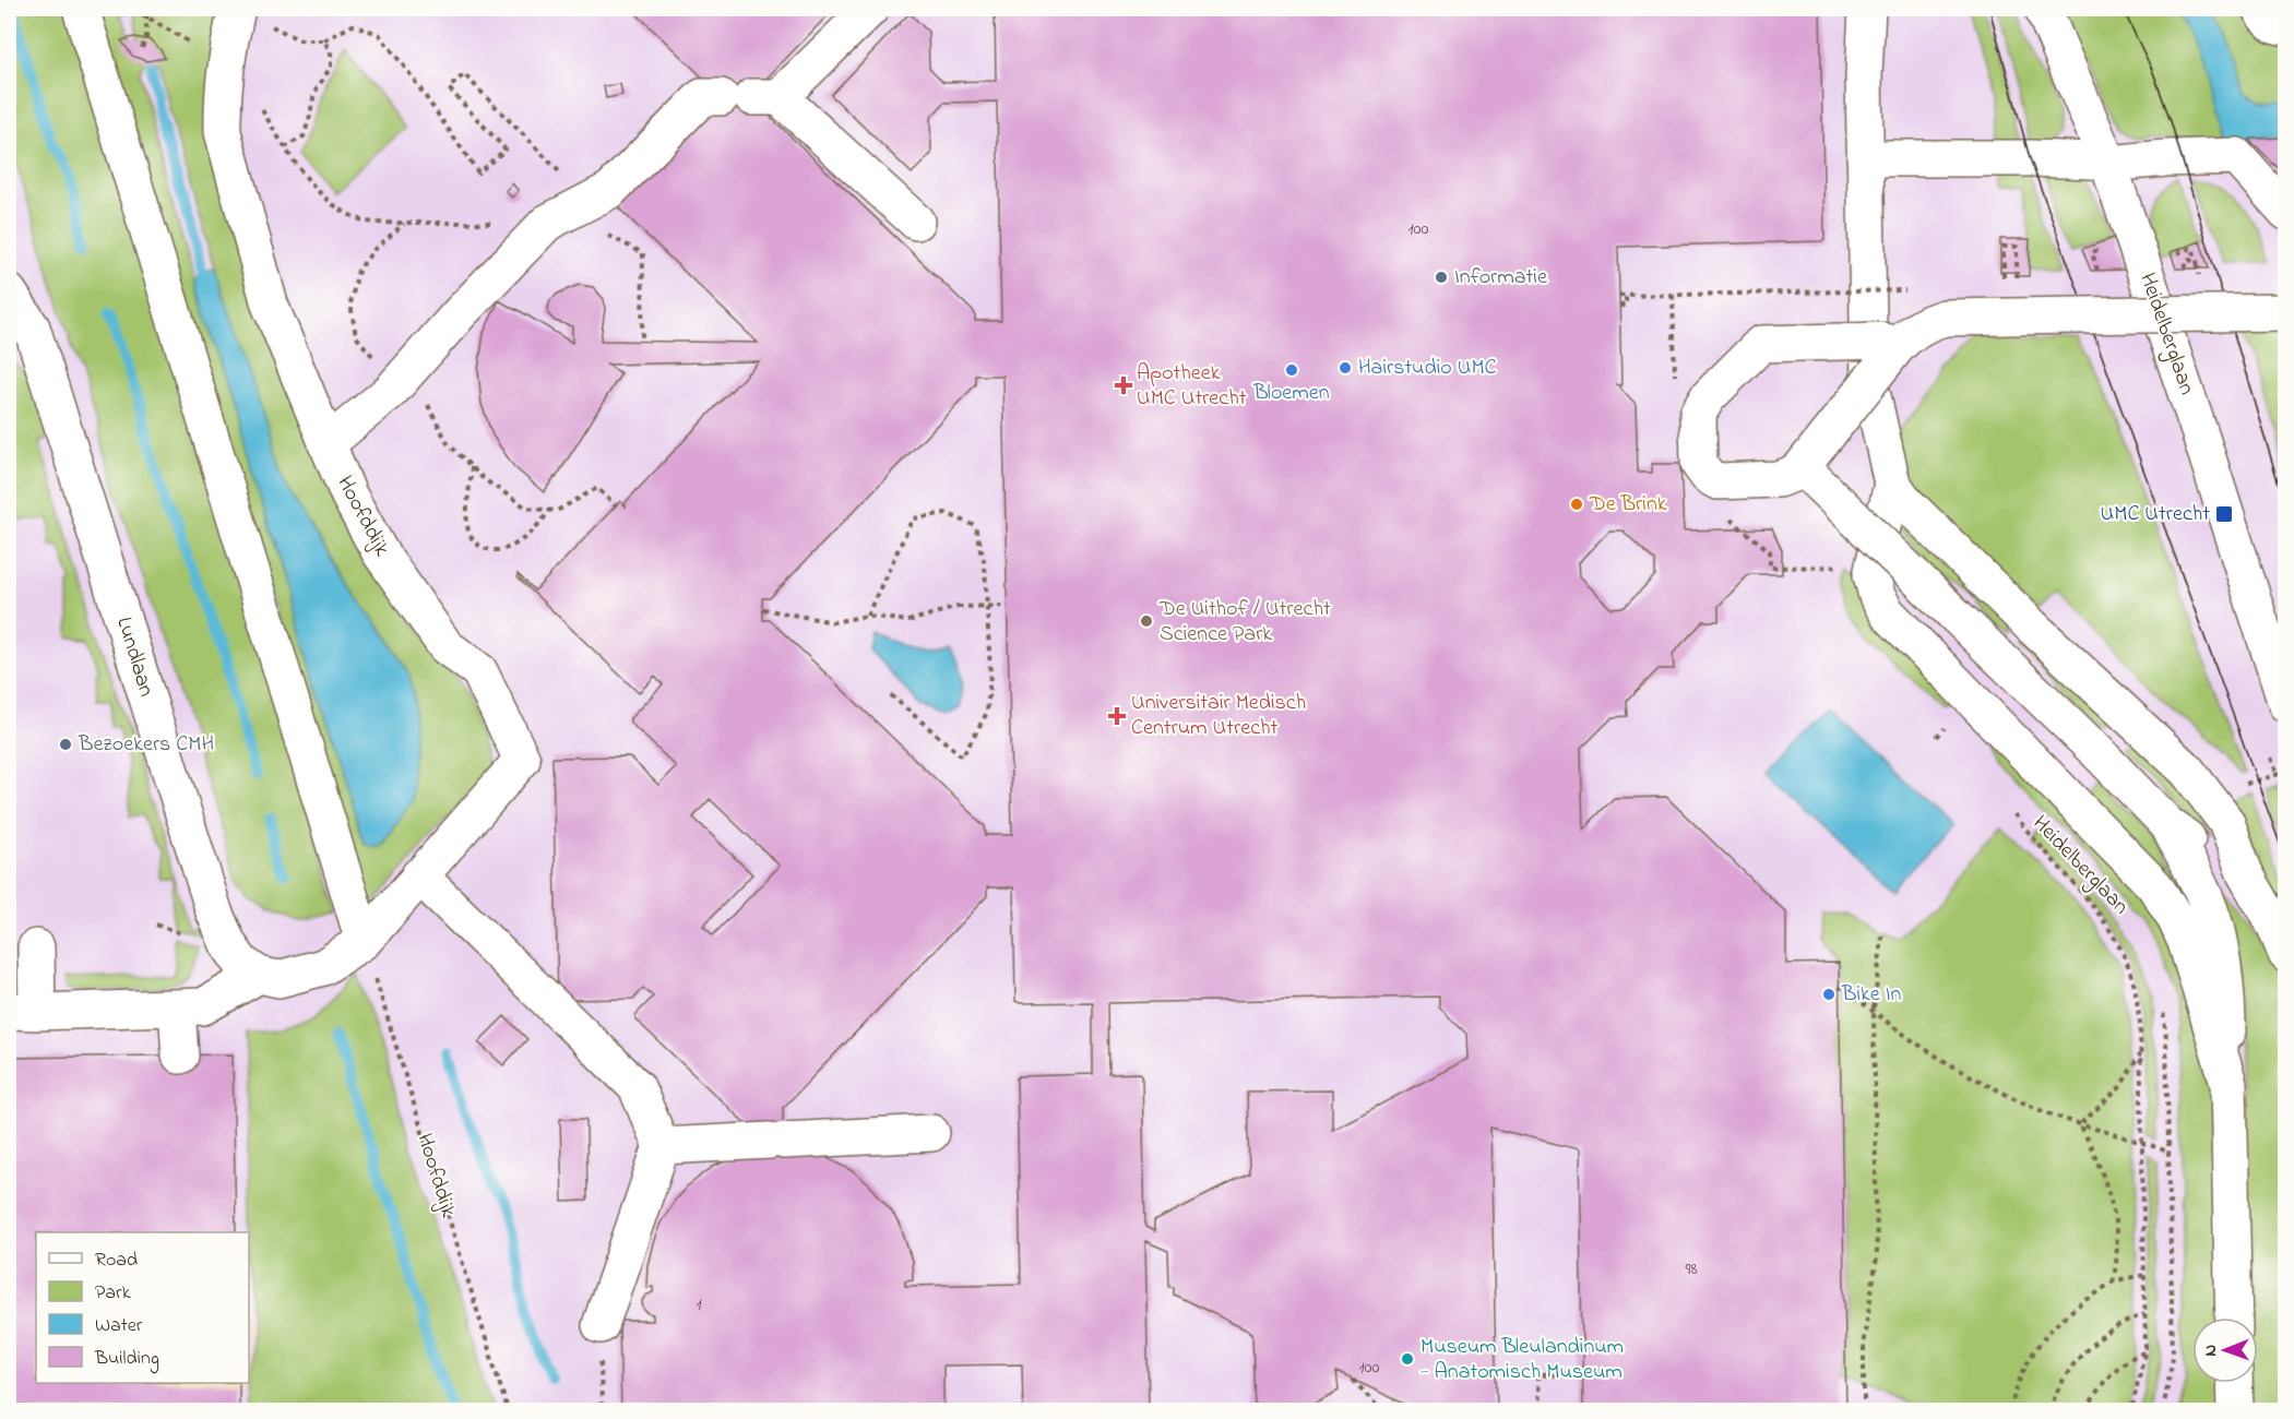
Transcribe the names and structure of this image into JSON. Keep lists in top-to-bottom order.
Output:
{
  "streets": {
    "street": ["Heidelberglaan", "Hoofddijk", "Lundlaan"]
  },
  "places": {
    "other": [
      "Informatie",
      "Hairstudio UMC",
      "Bloemen",
      "De Brink",
      "De Uithof / Utrecht Science Park",
      "Bezoekers CMH",
      "Bike In",
      "Museum Bleulandinum - Anatomisch Museum"
    ],
    "health": ["Apotheek UMC Utrecht", "Universitair Medisch Centrum Utrecht"],
    "transit": ["UMC Utrecht"]
  },
  "house_numbers": [
    "100",
    "98",
    "1",
    "100"
  ],
  "legend": [
    "Road",
    "Park",
    "Water",
    "Building"
  ],
  "north": "left"
}
